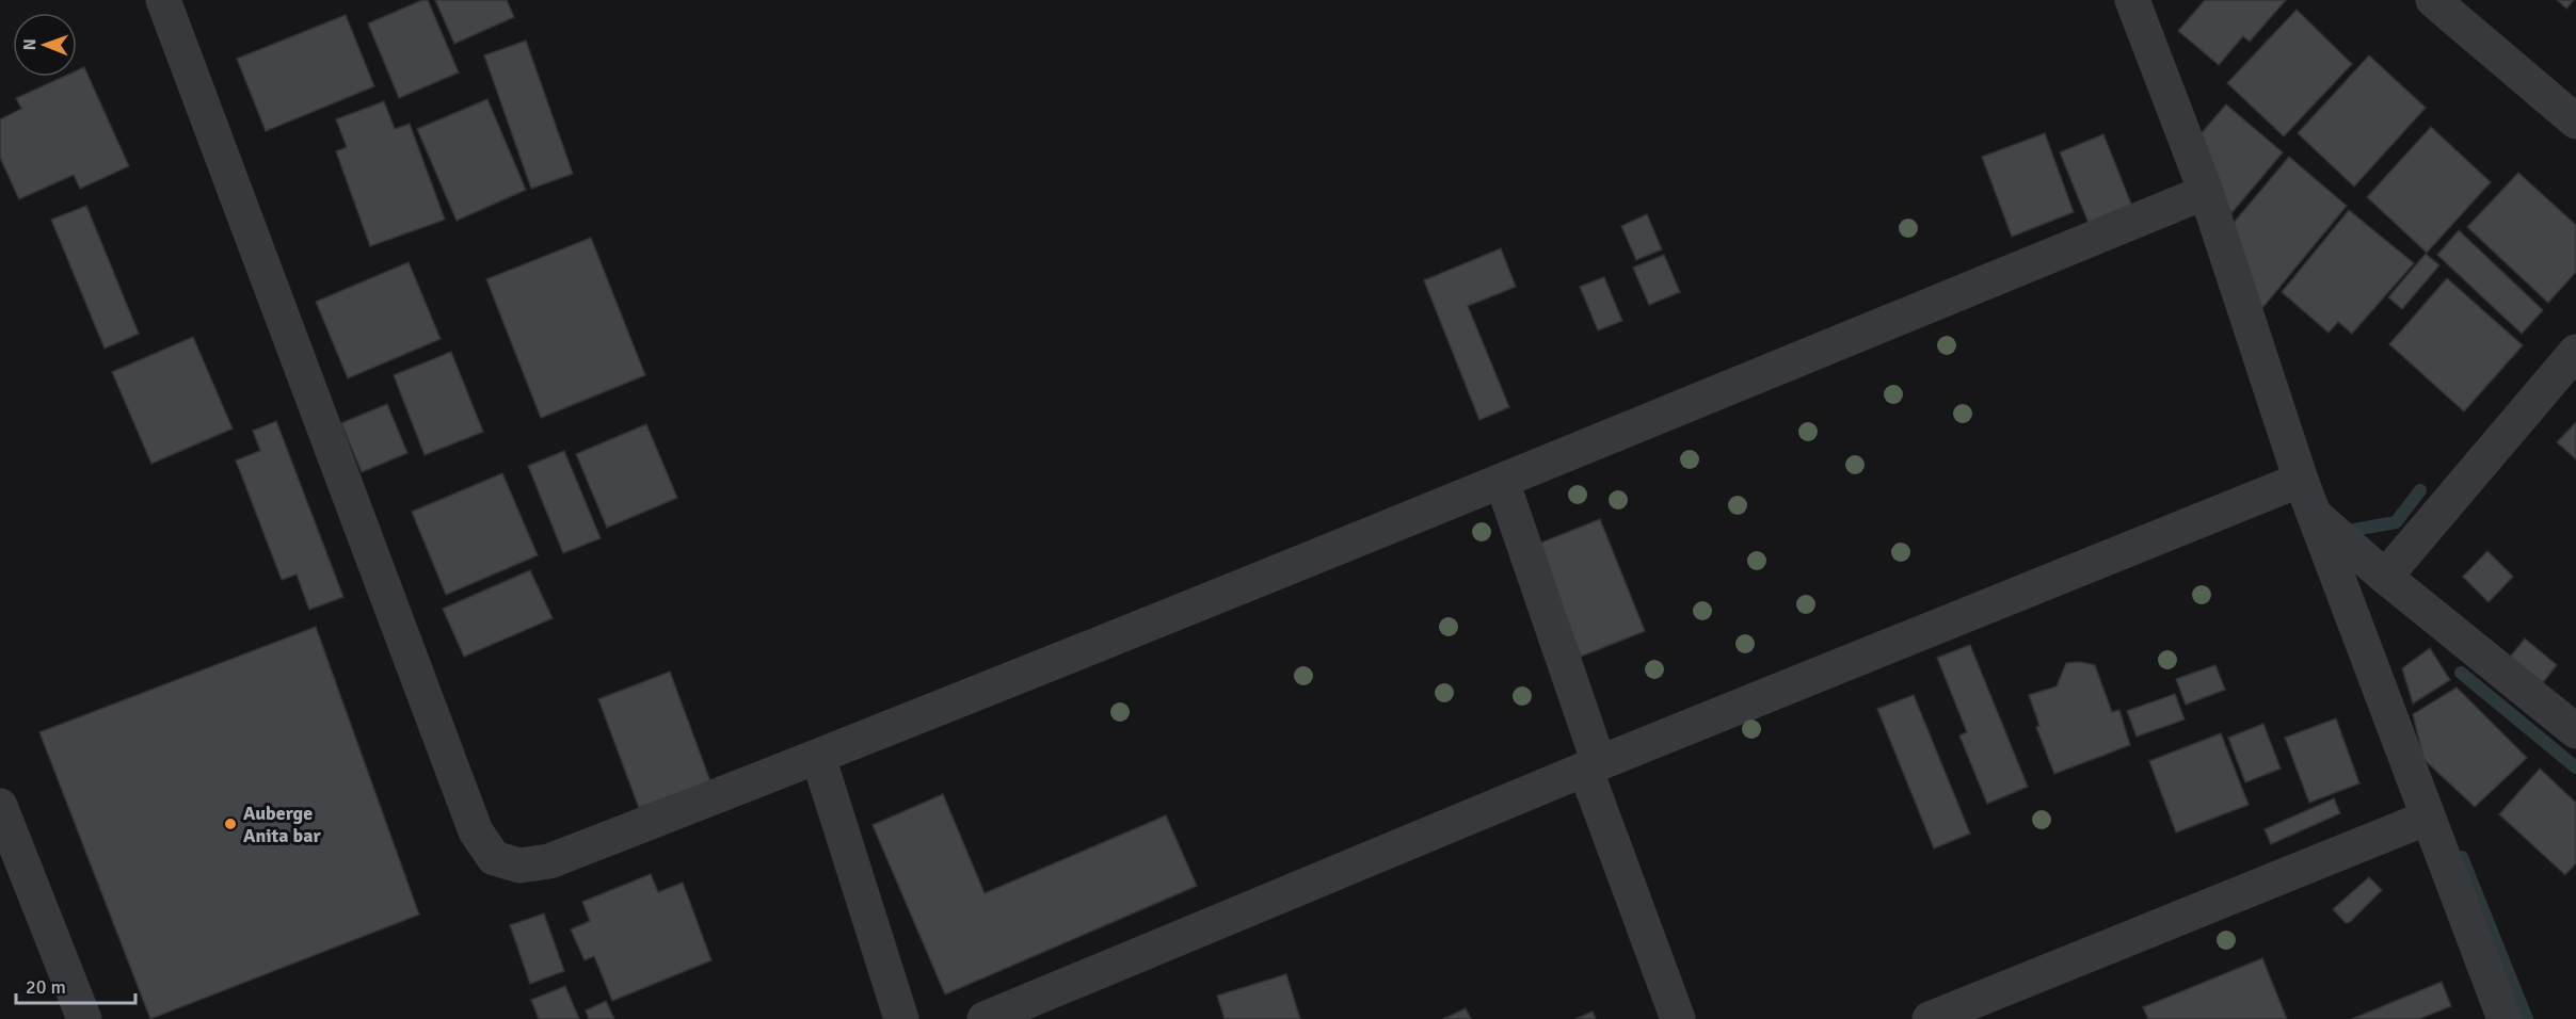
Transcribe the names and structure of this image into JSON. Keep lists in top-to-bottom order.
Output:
{
  "places": ["Auberge Anita bar"],
  "scale_bar": "20 m",
  "north": "left"
}
